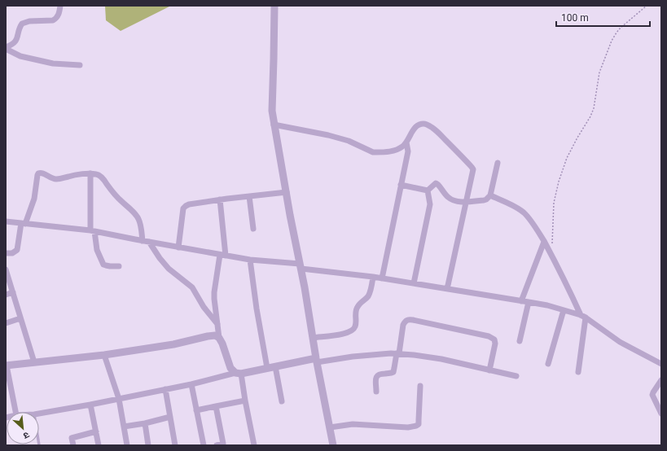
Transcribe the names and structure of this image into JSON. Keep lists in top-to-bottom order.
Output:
{
  "scale_bar": "100 m",
  "north": "bottom right"
}
